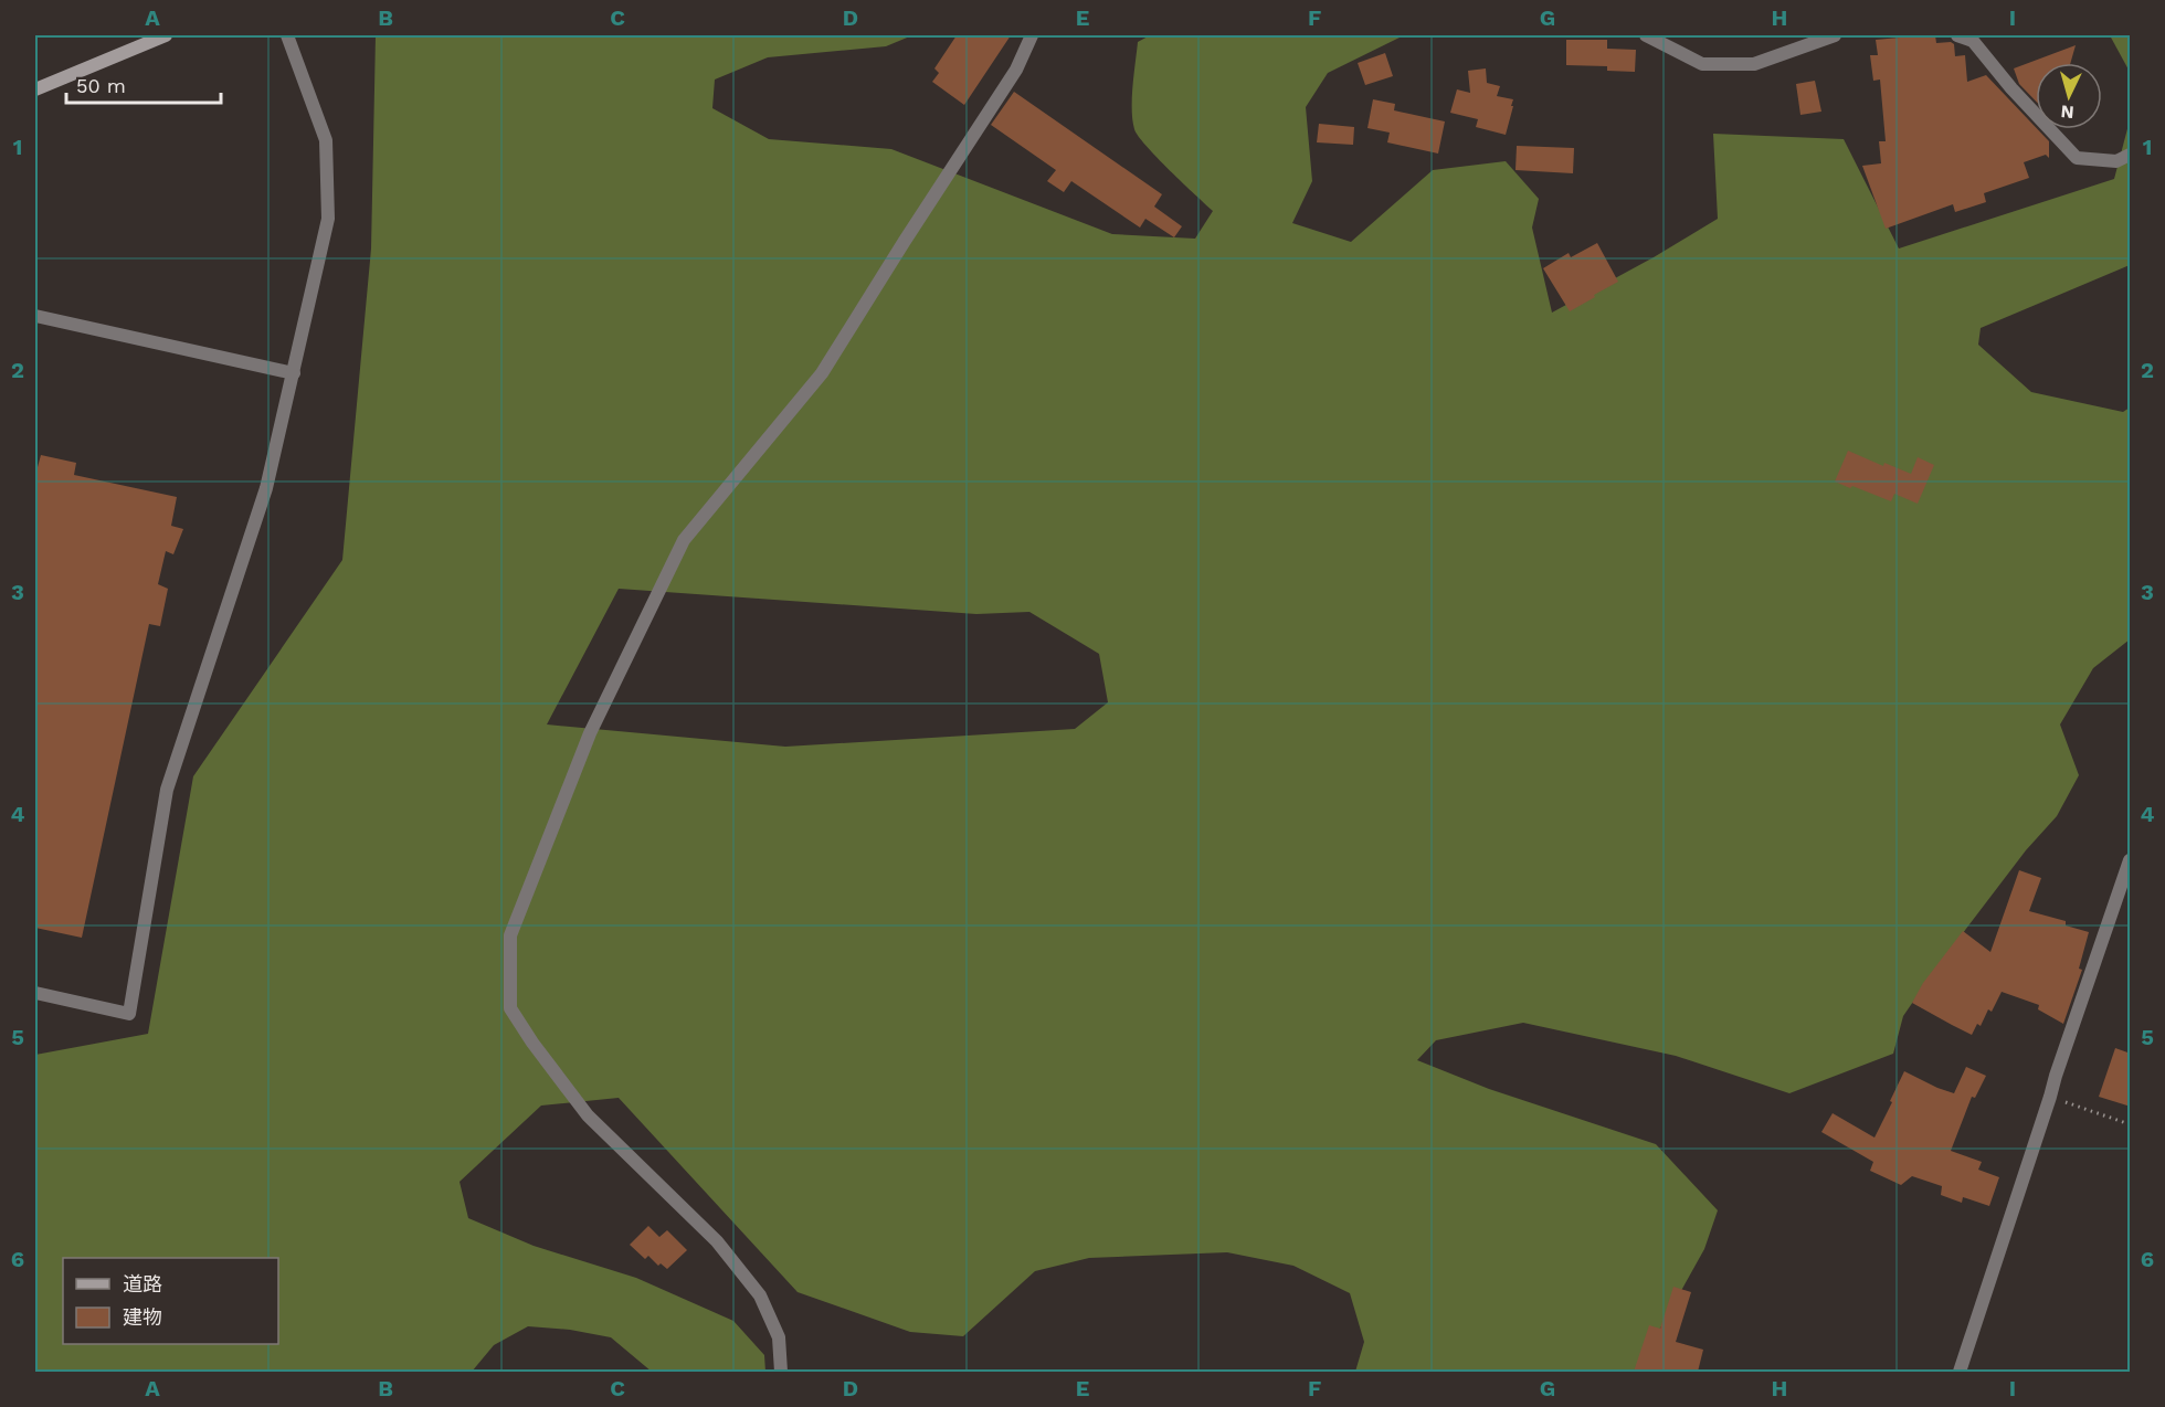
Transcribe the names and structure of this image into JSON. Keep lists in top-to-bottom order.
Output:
{
  "legend": ["道路", "建物"],
  "scale_bar": "50 m",
  "north": "bottom",
  "grid": {
    "columns": [
      "A",
      "B",
      "C",
      "D",
      "E",
      "F",
      "G",
      "H",
      "I"
    ],
    "rows": [
      "1",
      "2",
      "3",
      "4",
      "5",
      "6"
    ]
  }
}
